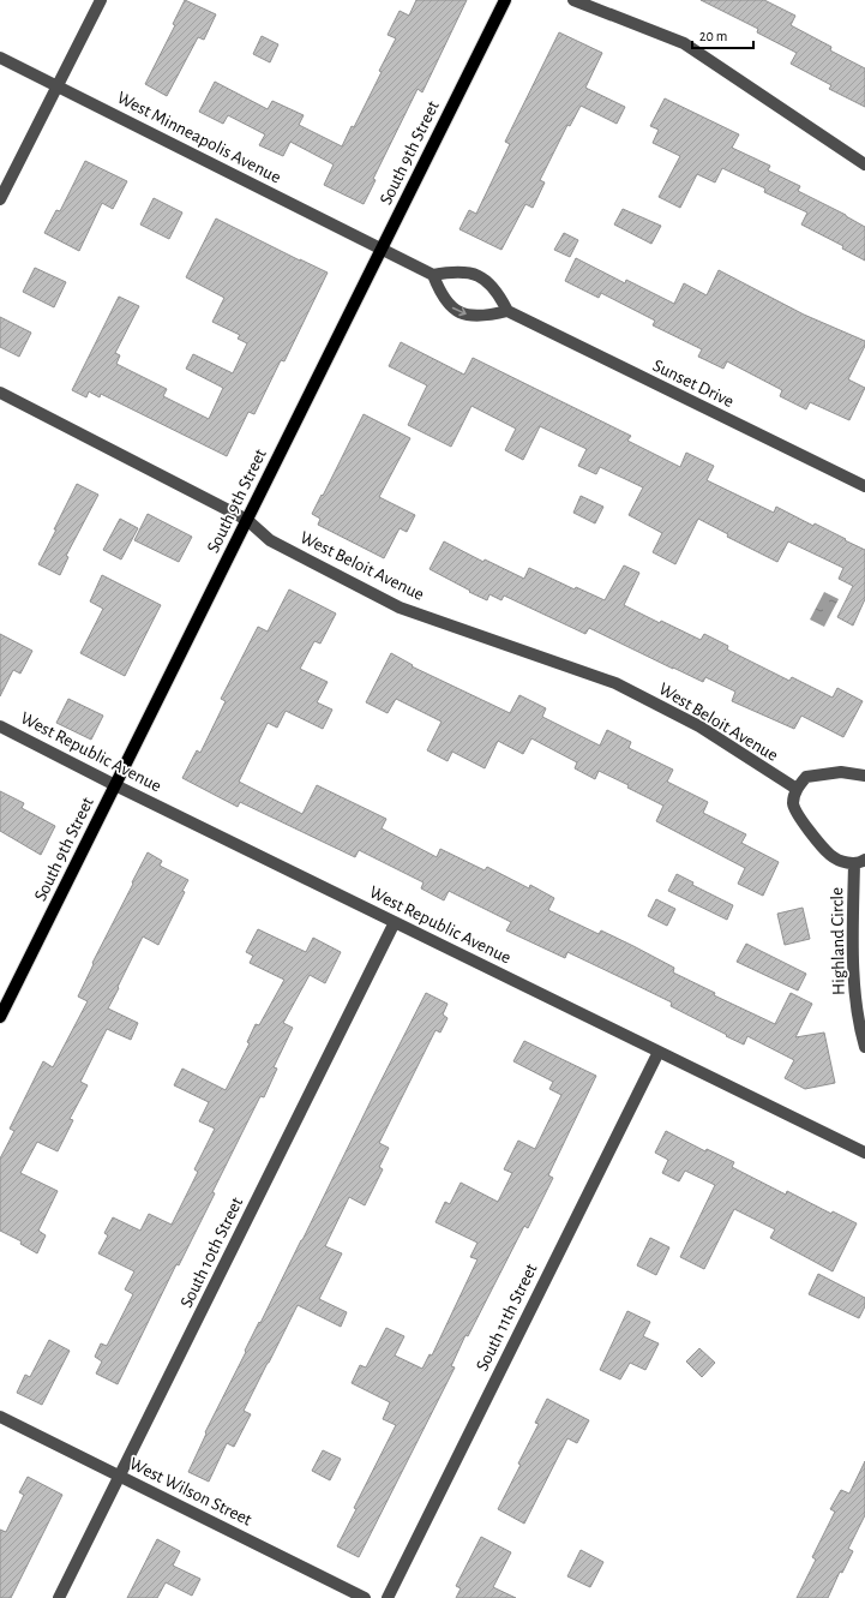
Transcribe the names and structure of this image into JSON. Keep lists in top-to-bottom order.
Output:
{
  "streets": {
    "main road": ["South 9th Street"],
    "street": [
      "West Minneapolis Avenue",
      "Sunset Drive",
      "West Beloit Avenue",
      "West Republic Avenue",
      "Highland Circle",
      "South 10th Street",
      "South 11th Street",
      "West Wilson Street"
    ]
  },
  "crossings": [
    ["West Minneapolis Avenue", "South 9th Street"],
    ["South 9th Street", "West Beloit Avenue"],
    ["South 9th Street", "West Republic Avenue"],
    ["West Republic Avenue", "South 10th Street"],
    ["West Republic Avenue", "South 11th Street"],
    ["South 10th Street", "West Wilson Street"]
  ],
  "scale_bar": "20 m"
}
